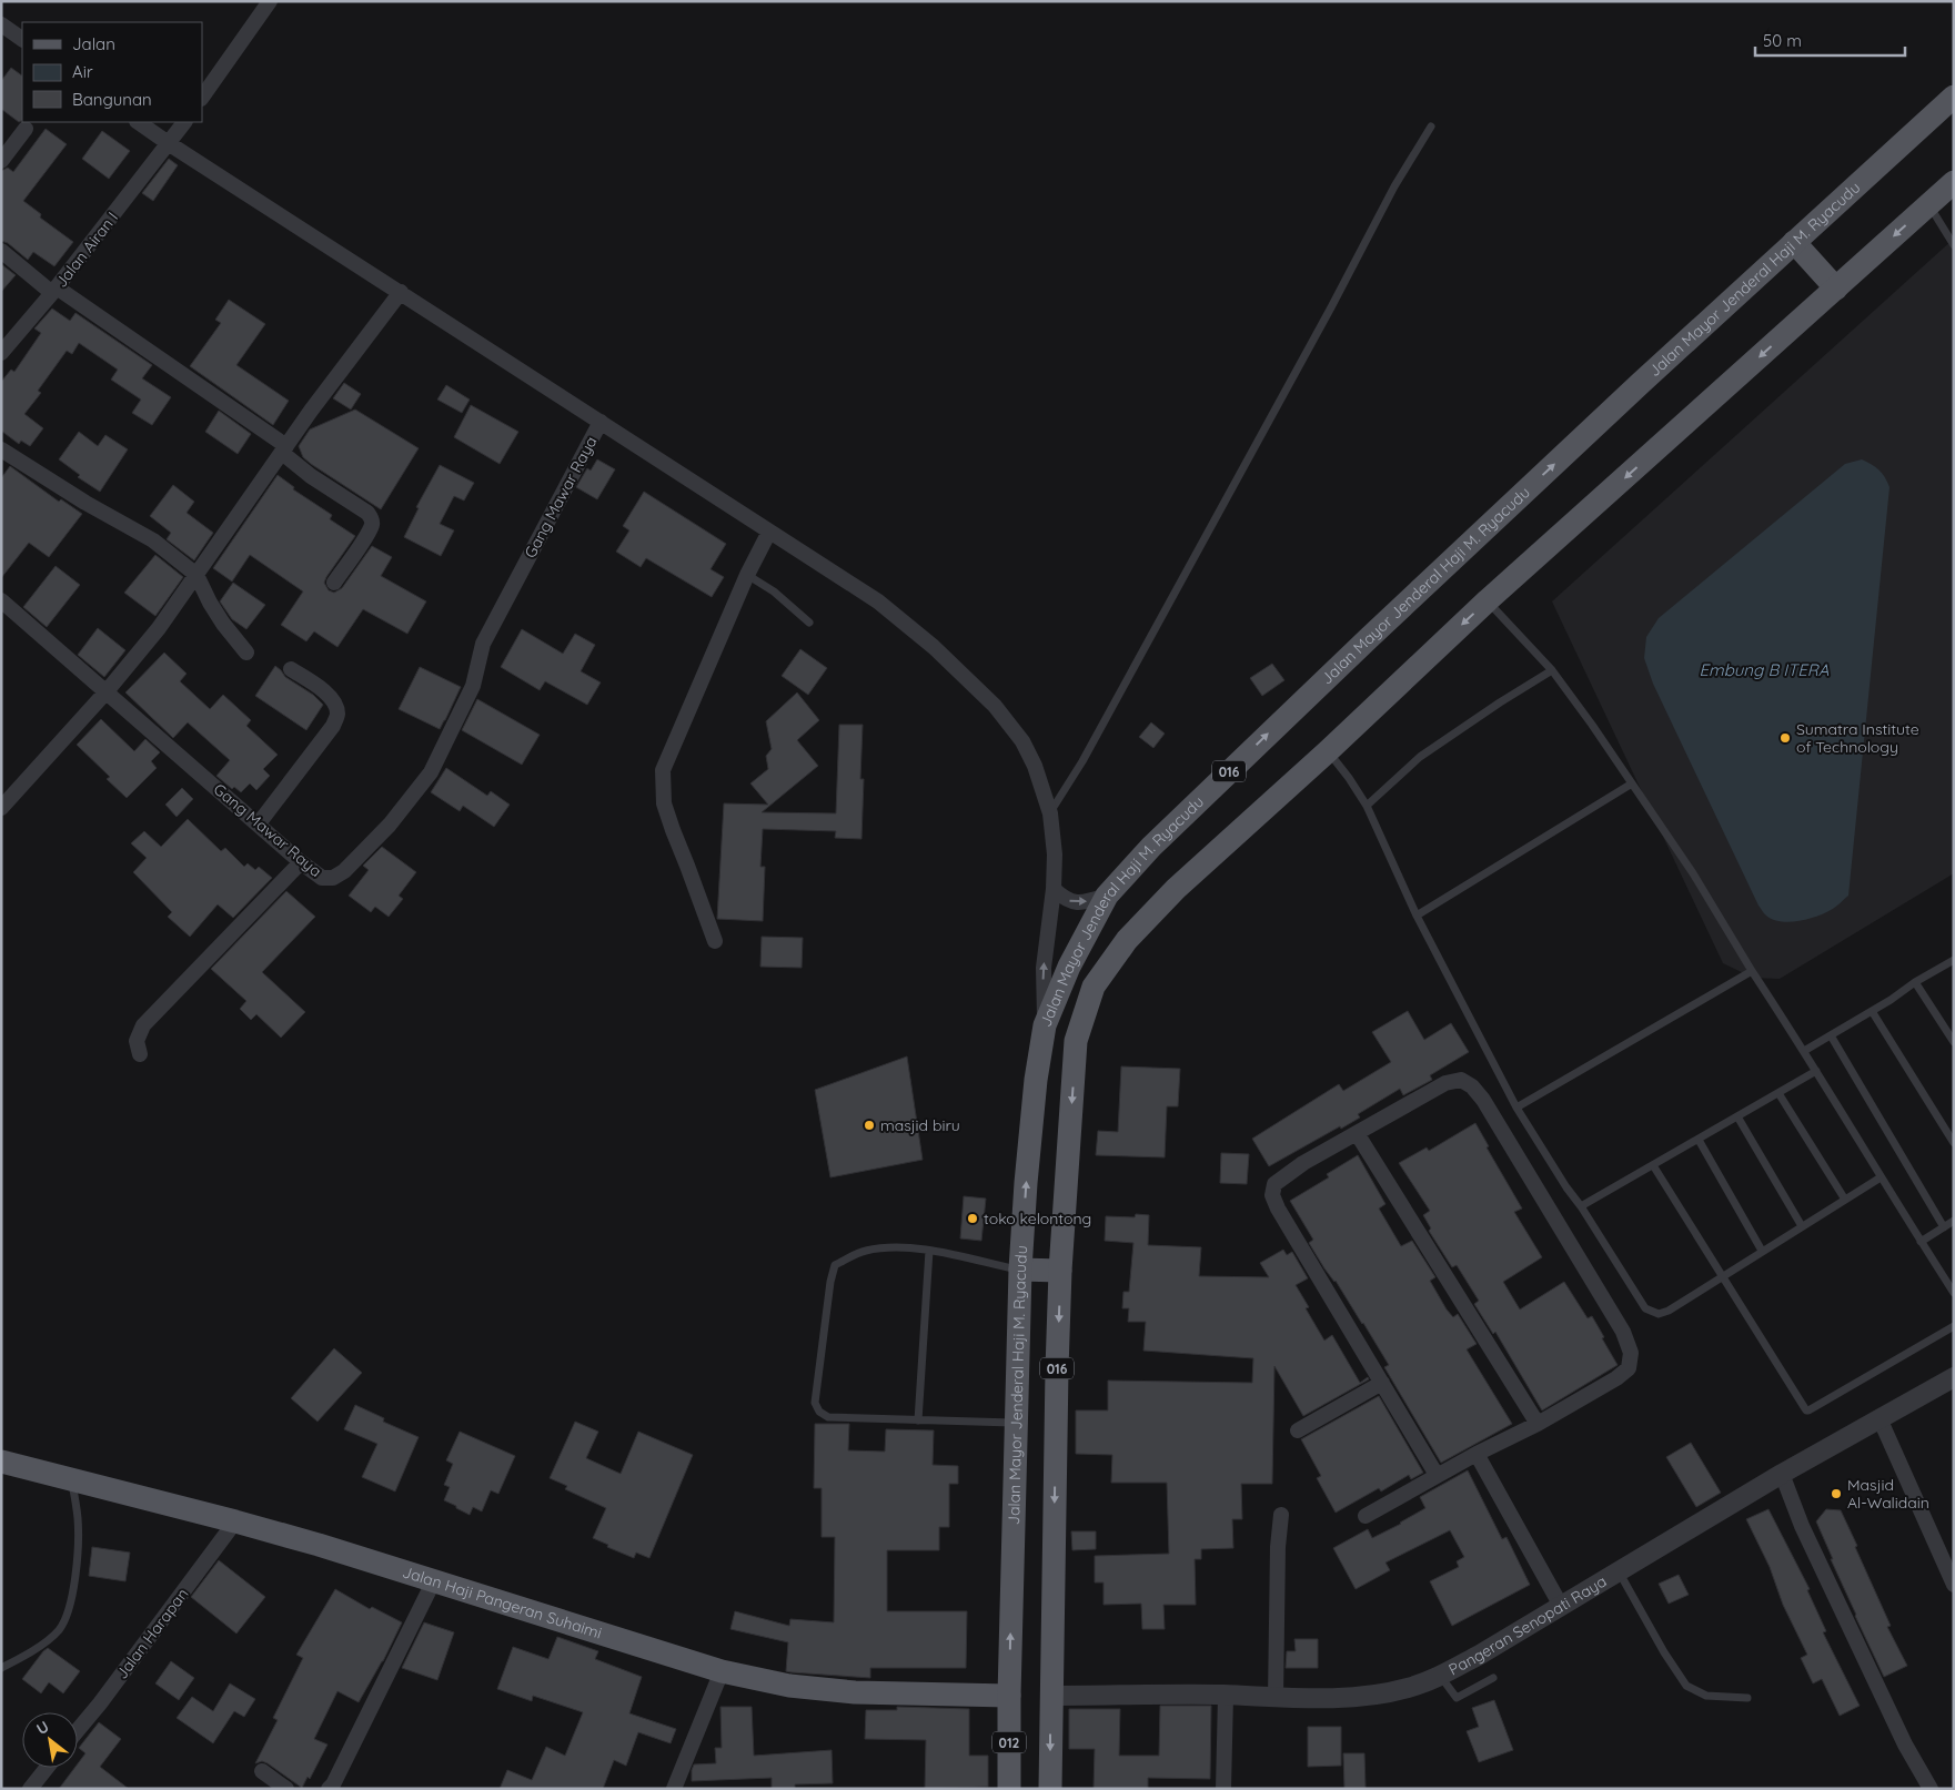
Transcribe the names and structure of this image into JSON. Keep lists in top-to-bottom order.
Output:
{
  "streets": {
    "main road": [
      "Jalan Mayor Jenderal Haji M. Ryacudu",
      "016",
      "Jalan Haji Pangeran Suhaimi",
      "012"
    ],
    "street": [
      "Jalan Airan I",
      "Gang Mawar Raya",
      "Pangeran Senopati Raya",
      "Jalan Harapan"
    ]
  },
  "crossings": [
    ["Jalan Mayor Jenderal Haji M. Ryacudu", "Jalan Haji Pangeran Suhaimi"],
    ["Jalan Mayor Jenderal Haji M. Ryacudu", "Pangeran Senopati Raya"],
    ["Jalan Haji Pangeran Suhaimi", "Jalan Harapan"]
  ],
  "water": ["Embung B ITERA"],
  "places": [
    "Sumatra Institute of Technology",
    "masjid biru",
    "toko kelontong",
    "Masjid Al-Walidain"
  ],
  "legend": ["Jalan", "Air", "Bangunan"],
  "scale_bar": "50 m",
  "north": "top left"
}
